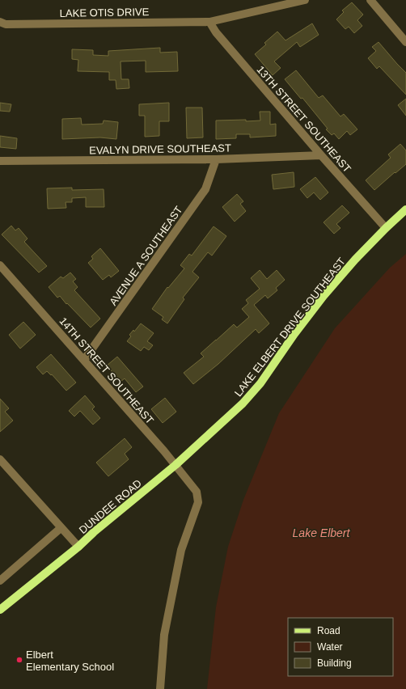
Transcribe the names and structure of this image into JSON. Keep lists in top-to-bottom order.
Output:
{
  "streets": {
    "main road": ["LAKE ELBERT DRIVE SOUTHEAST", "DUNDEE ROAD"],
    "street": [
      "LAKE OTIS DRIVE",
      "13TH STREET SOUTHEAST",
      "EVALYN DRIVE SOUTHEAST",
      "AVENUE A SOUTHEAST",
      "14TH STREET SOUTHEAST"
    ]
  },
  "crossings": [
    ["LAKE OTIS DRIVE", "13TH STREET SOUTHEAST"],
    ["13TH STREET SOUTHEAST", "EVALYN DRIVE SOUTHEAST"],
    ["13TH STREET SOUTHEAST", "LAKE ELBERT DRIVE SOUTHEAST"],
    ["EVALYN DRIVE SOUTHEAST", "AVENUE A SOUTHEAST"],
    ["AVENUE A SOUTHEAST", "14TH STREET SOUTHEAST"],
    ["LAKE ELBERT DRIVE SOUTHEAST", "DUNDEE ROAD"],
    ["14TH STREET SOUTHEAST", "DUNDEE ROAD"]
  ],
  "water": ["Lake Elbert"],
  "places": ["Elbert Elementary School"],
  "legend": ["Road", "Water", "Building"]
}
